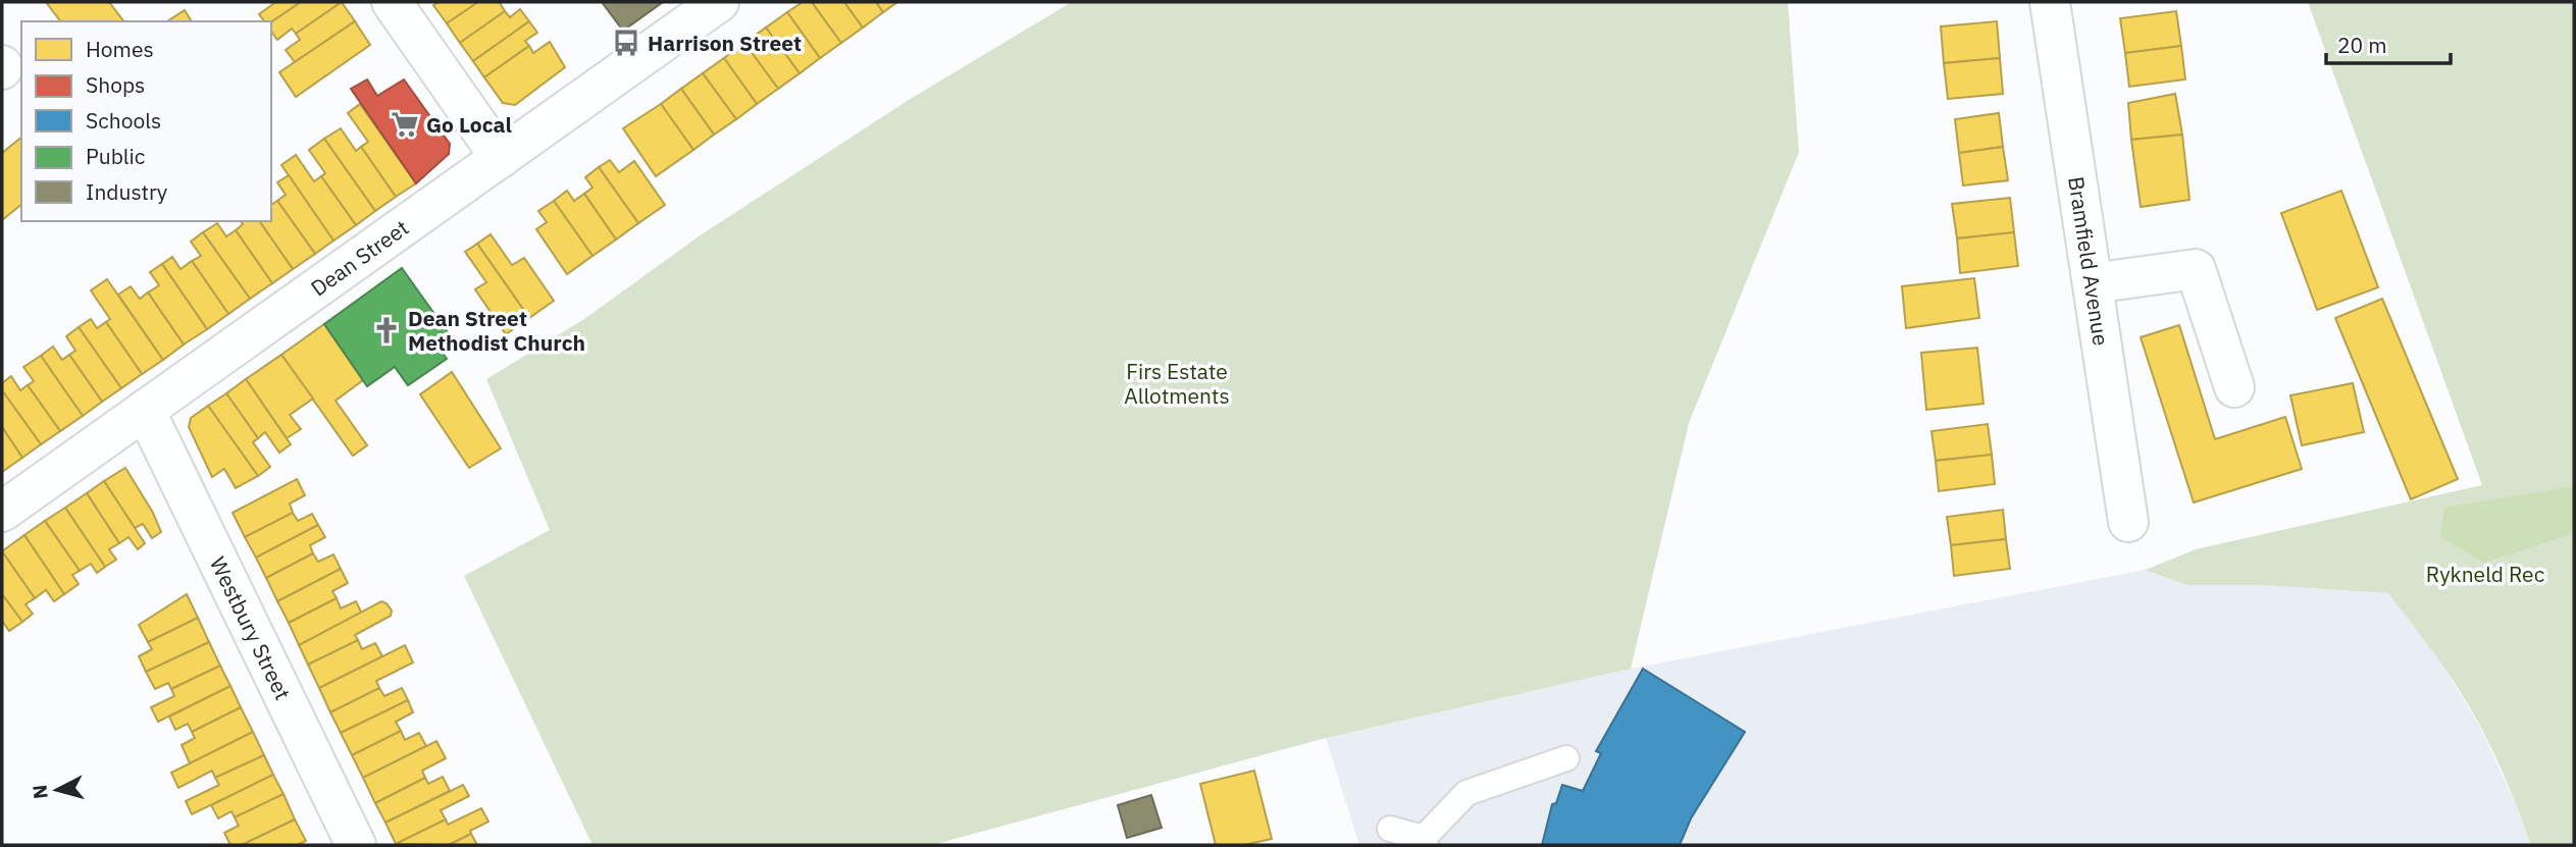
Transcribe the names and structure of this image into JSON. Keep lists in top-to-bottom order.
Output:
{
  "streets": {
    "street": ["Dean Street", "Bramfield Avenue", "Westbury Street"]
  },
  "crossings": [
    ["Dean Street", "Westbury Street"]
  ],
  "parks": ["Firs Estate Allotments", "Rykneld Rec"],
  "places": {
    "bus stop": ["Harrison Street"],
    "supermarket": ["Go Local"],
    "church": ["Dean Street Methodist Church"]
  },
  "legend": [
    "Homes",
    "Shops",
    "Schools",
    "Public",
    "Industry"
  ],
  "scale_bar": "20 m",
  "north": "left"
}
